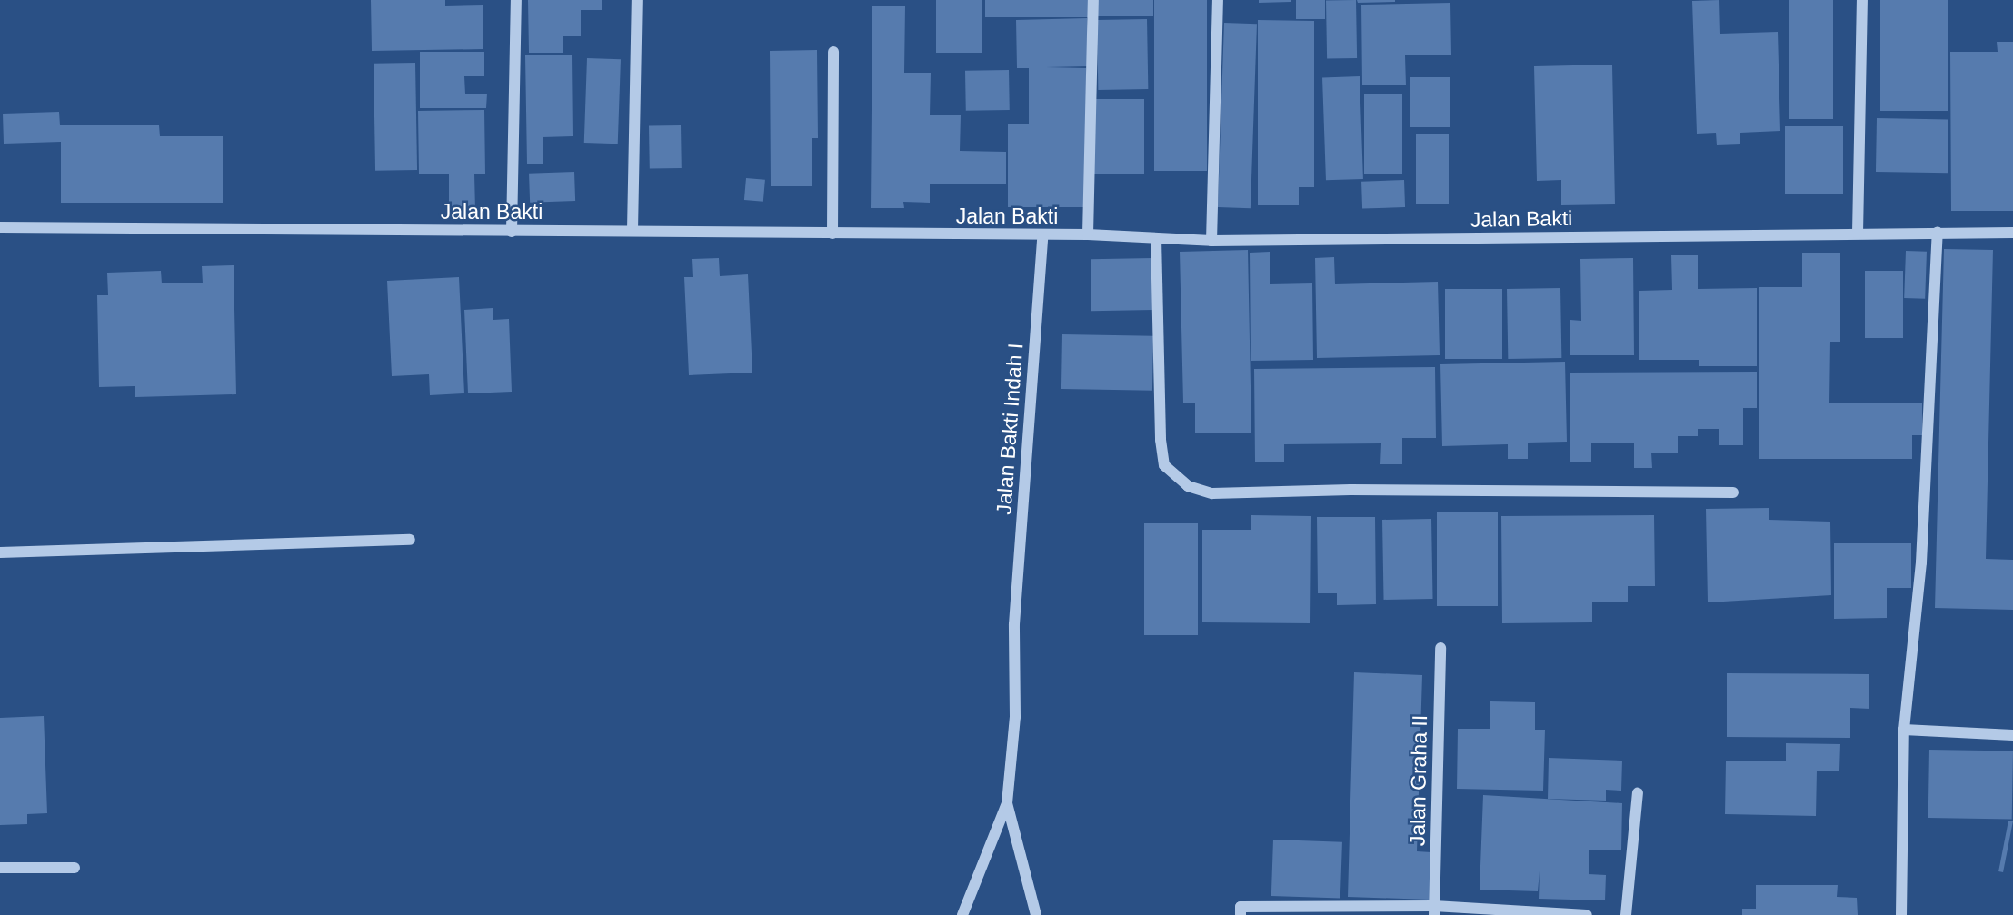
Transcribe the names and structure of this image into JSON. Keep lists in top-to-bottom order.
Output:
{
  "streets": {
    "street": ["Jalan Bakti", "Jalan Bakti Indah I", "Jalan Graha II"]
  },
  "crossings": [
    ["Jalan Bakti", "Jalan Bakti Indah I"]
  ]
}
